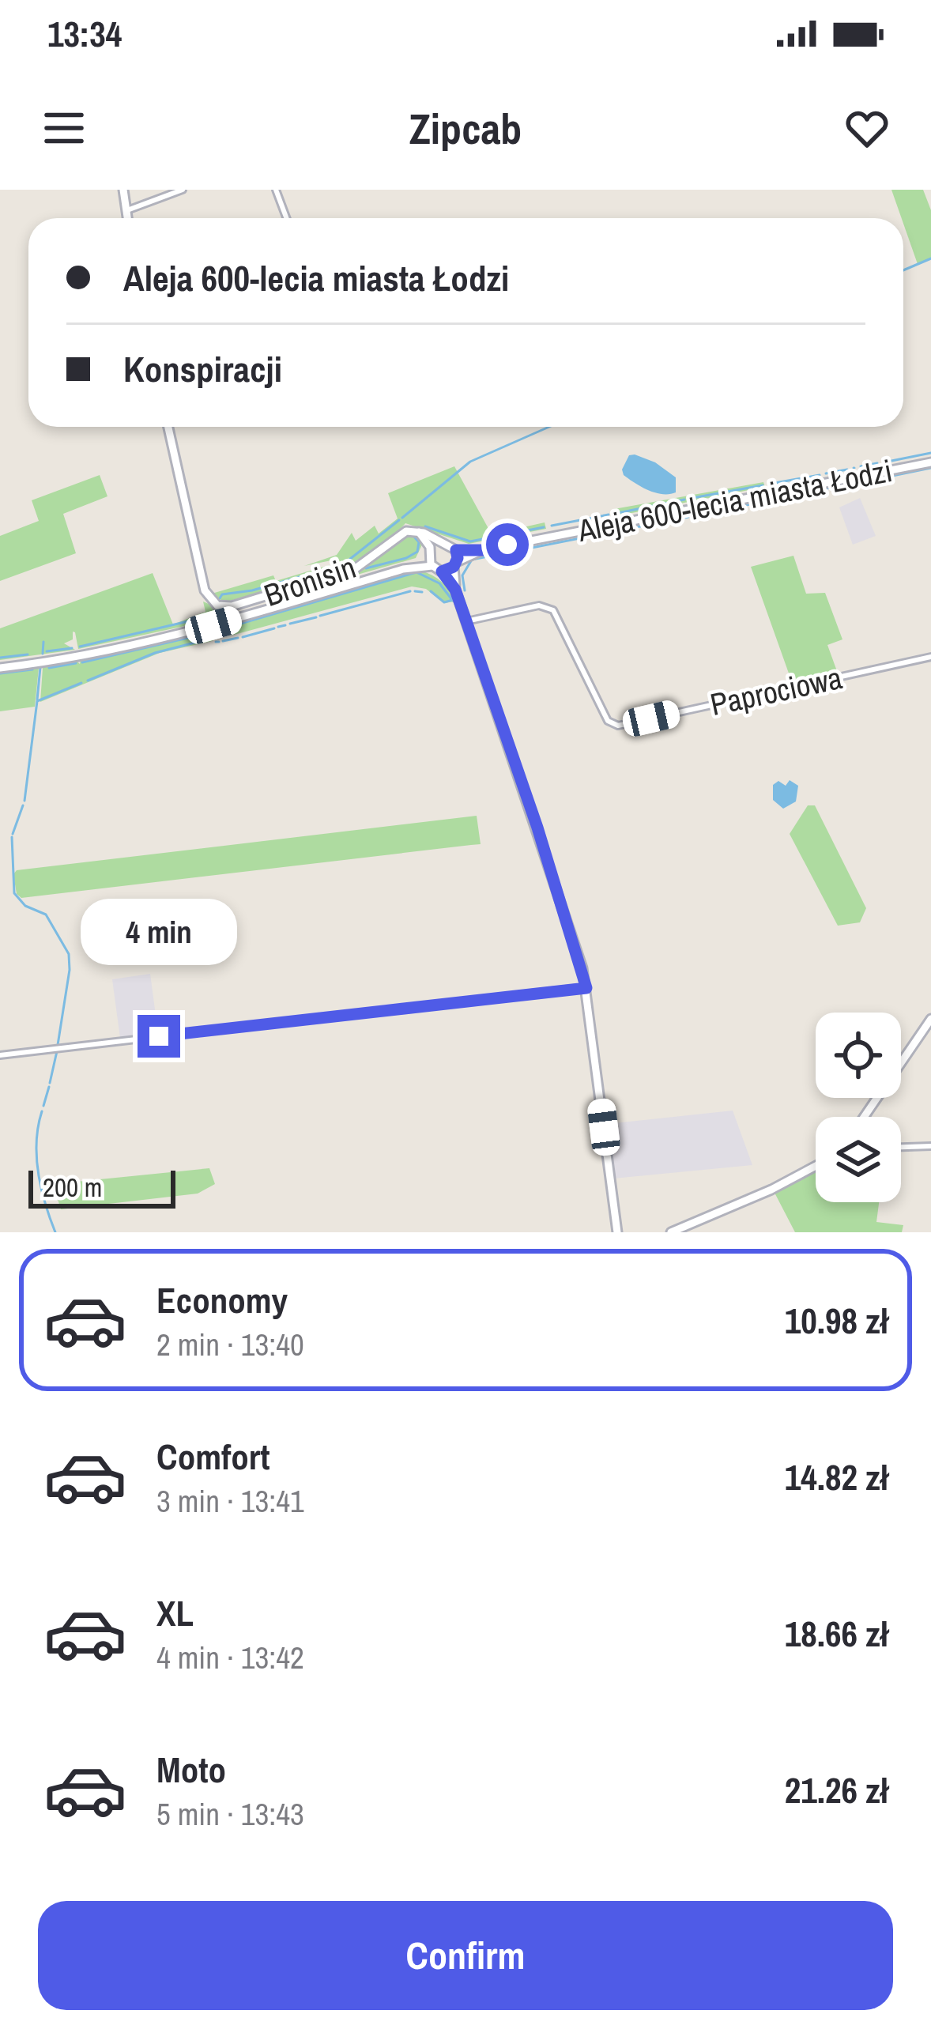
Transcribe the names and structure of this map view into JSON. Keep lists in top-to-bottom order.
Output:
{
  "streets": {
    "street": ["Aleja 600-lecia miasta Łodzi", "Bronisin", "Paprociowa"]
  },
  "scale_bar": "200 m",
  "page": {
    "status": "13:34",
    "header": "Zipcab",
    "banner": ["Aleja 600-lecia miasta Łodzi", "Konspiracji"],
    "bubble": "4 min",
    "scale": "200 m",
    "list": [
      {
        "name": "Economy",
        "note": "2 min · 13:40",
        "value": "10.98 zł"
      },
      {
        "name": "Comfort",
        "note": "3 min · 13:41",
        "value": "14.82 zł"
      },
      {
        "name": "XL",
        "note": "4 min · 13:42",
        "value": "18.66 zł"
      },
      {
        "name": "Moto",
        "note": "5 min · 13:43",
        "value": "21.26 zł"
      }
    ],
    "buttons": "Confirm"
  }
}
